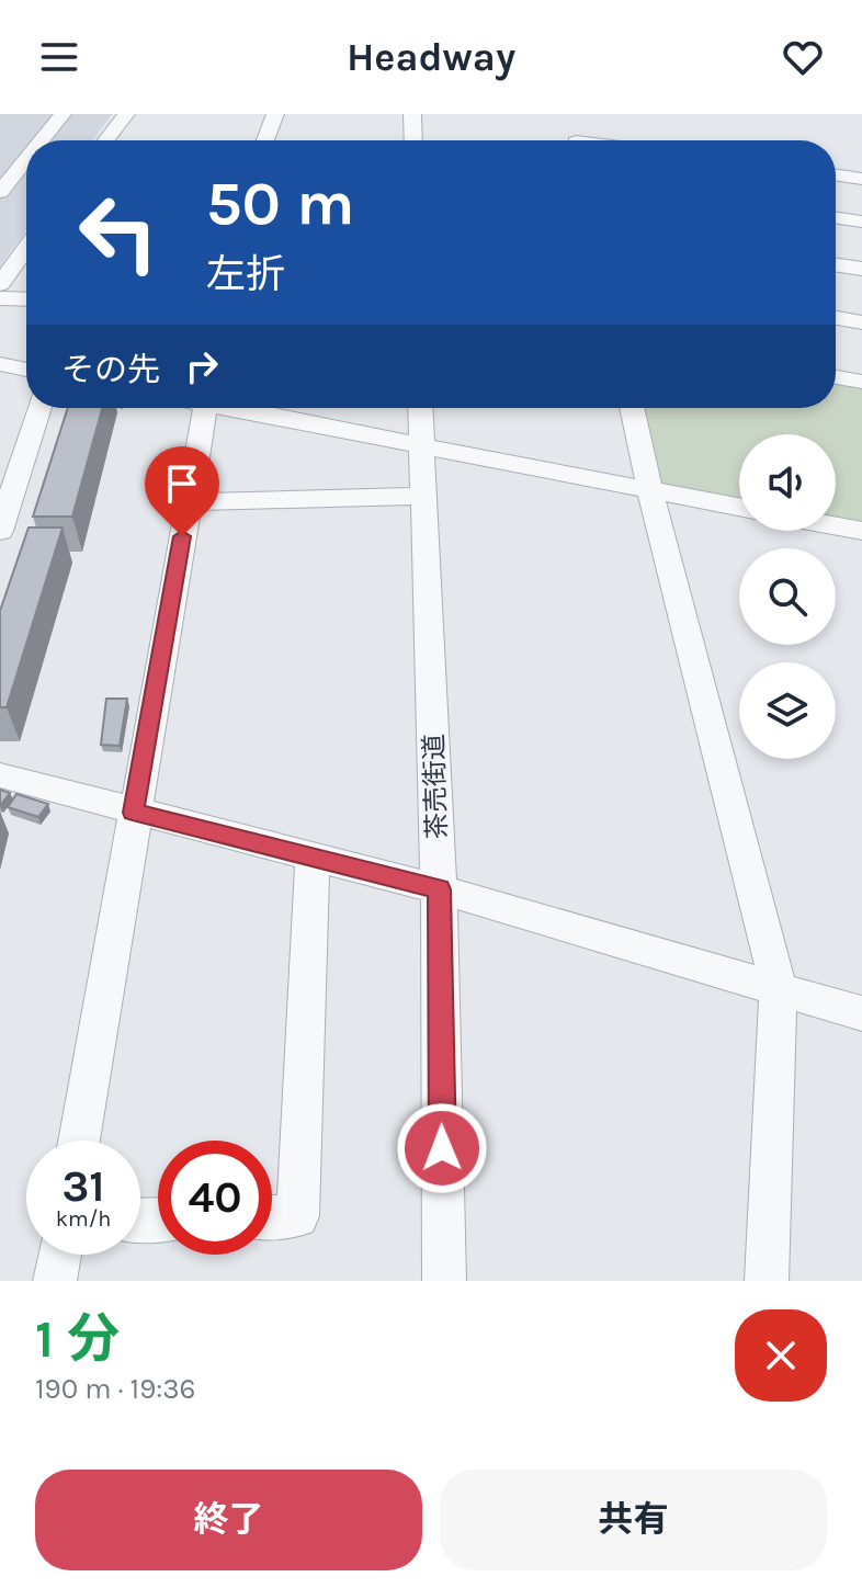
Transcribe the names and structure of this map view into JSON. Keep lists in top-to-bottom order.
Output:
{
  "streets": {
    "street": ["茶売街道"]
  },
  "page": {
    "header": "Headway",
    "turn": ["50 m", "左折"],
    "then": "その先",
    "speed": "31 km/h",
    "limit": "40",
    "heading": ["1 分", "190 m · 19:36"],
    "buttons": ["終了", "共有"]
  }
}
